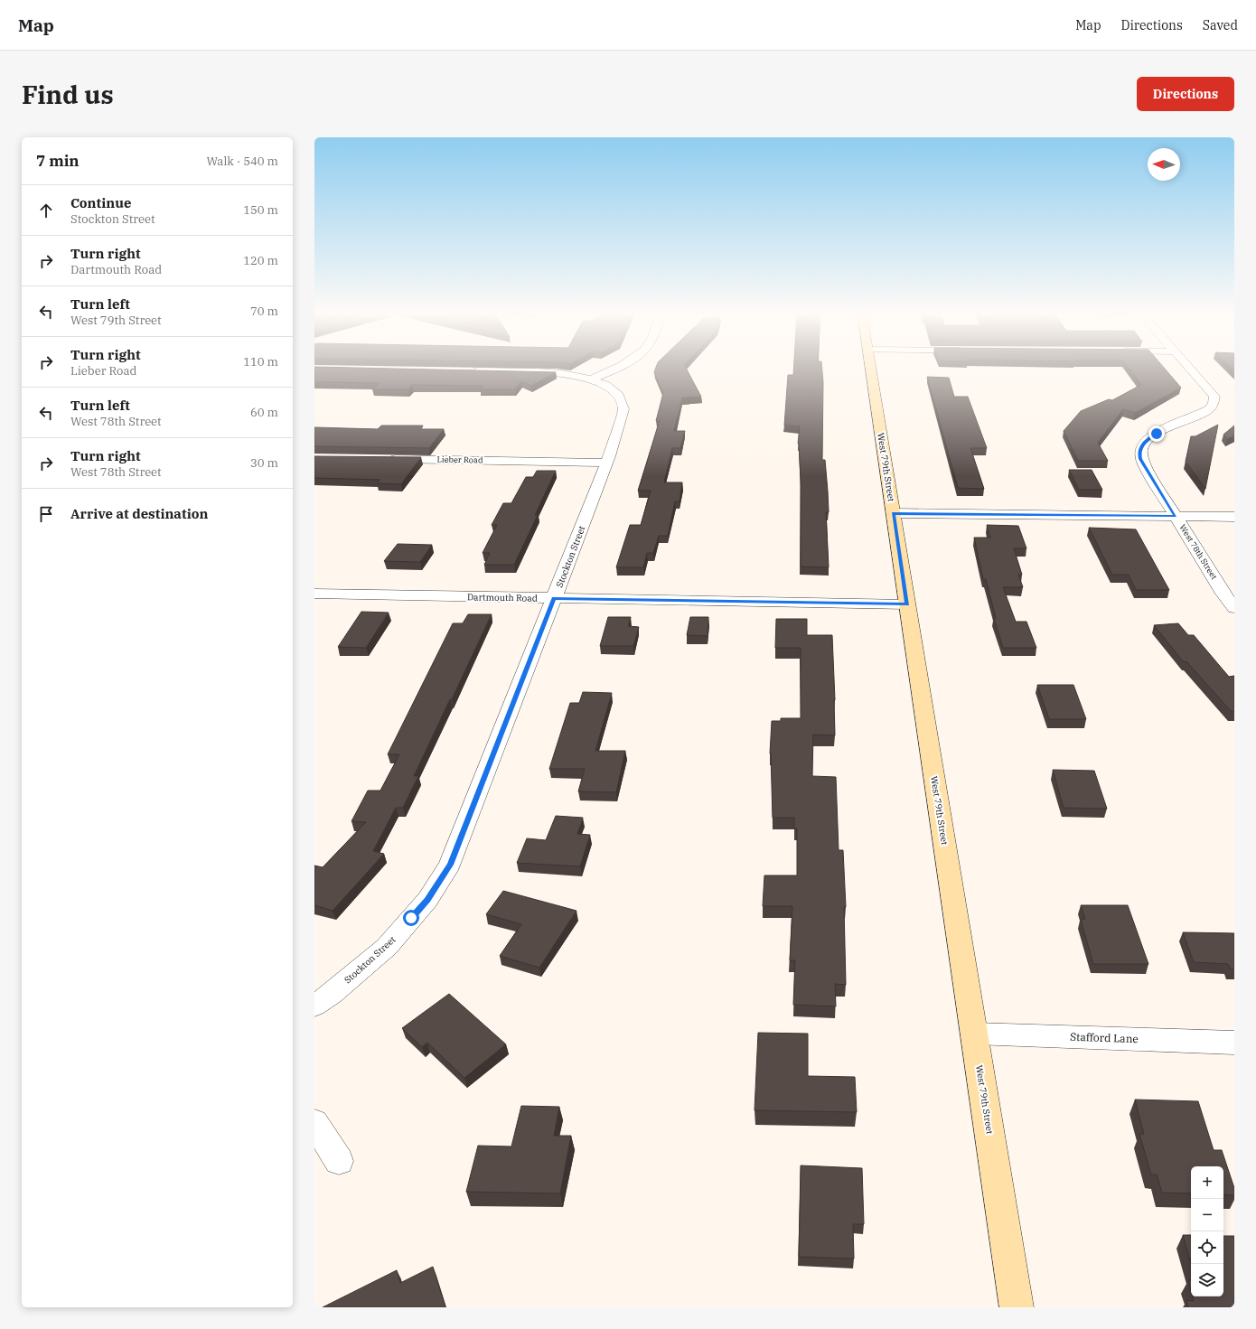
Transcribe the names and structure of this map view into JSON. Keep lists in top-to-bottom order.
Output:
{
  "streets": {
    "main road": ["West 79th Street"],
    "street": [
      "Lieber Road",
      "West 78th Street",
      "Stockton Street",
      "Dartmouth Road",
      "Stafford Lane"
    ]
  },
  "crossings": [
    ["Lieber Road", "Stockton Street"],
    ["West 79th Street", "Dartmouth Road"],
    ["West 79th Street", "Stafford Lane"],
    ["Stockton Street", "Dartmouth Road"]
  ],
  "north": "left",
  "page": {
    "header": "Map",
    "nav": ["Map", "Directions", "Saved"],
    "buttons": "Directions",
    "title": "Find us",
    "heading": ["7 min", "Walk · 540 m"],
    "list": [
      ["Continue", "Stockton Street", "150 m"],
      ["Turn right", "Dartmouth Road", "120 m"],
      ["Turn left", "West 79th Street", "70 m"],
      ["Turn right", "Lieber Road", "110 m"],
      ["Turn left", "West 78th Street", "60 m"],
      ["Turn right", "West 78th Street", "30 m"],
      "Arrive at destination"
    ],
    "map_buttons": ["+", "−"]
  }
}
